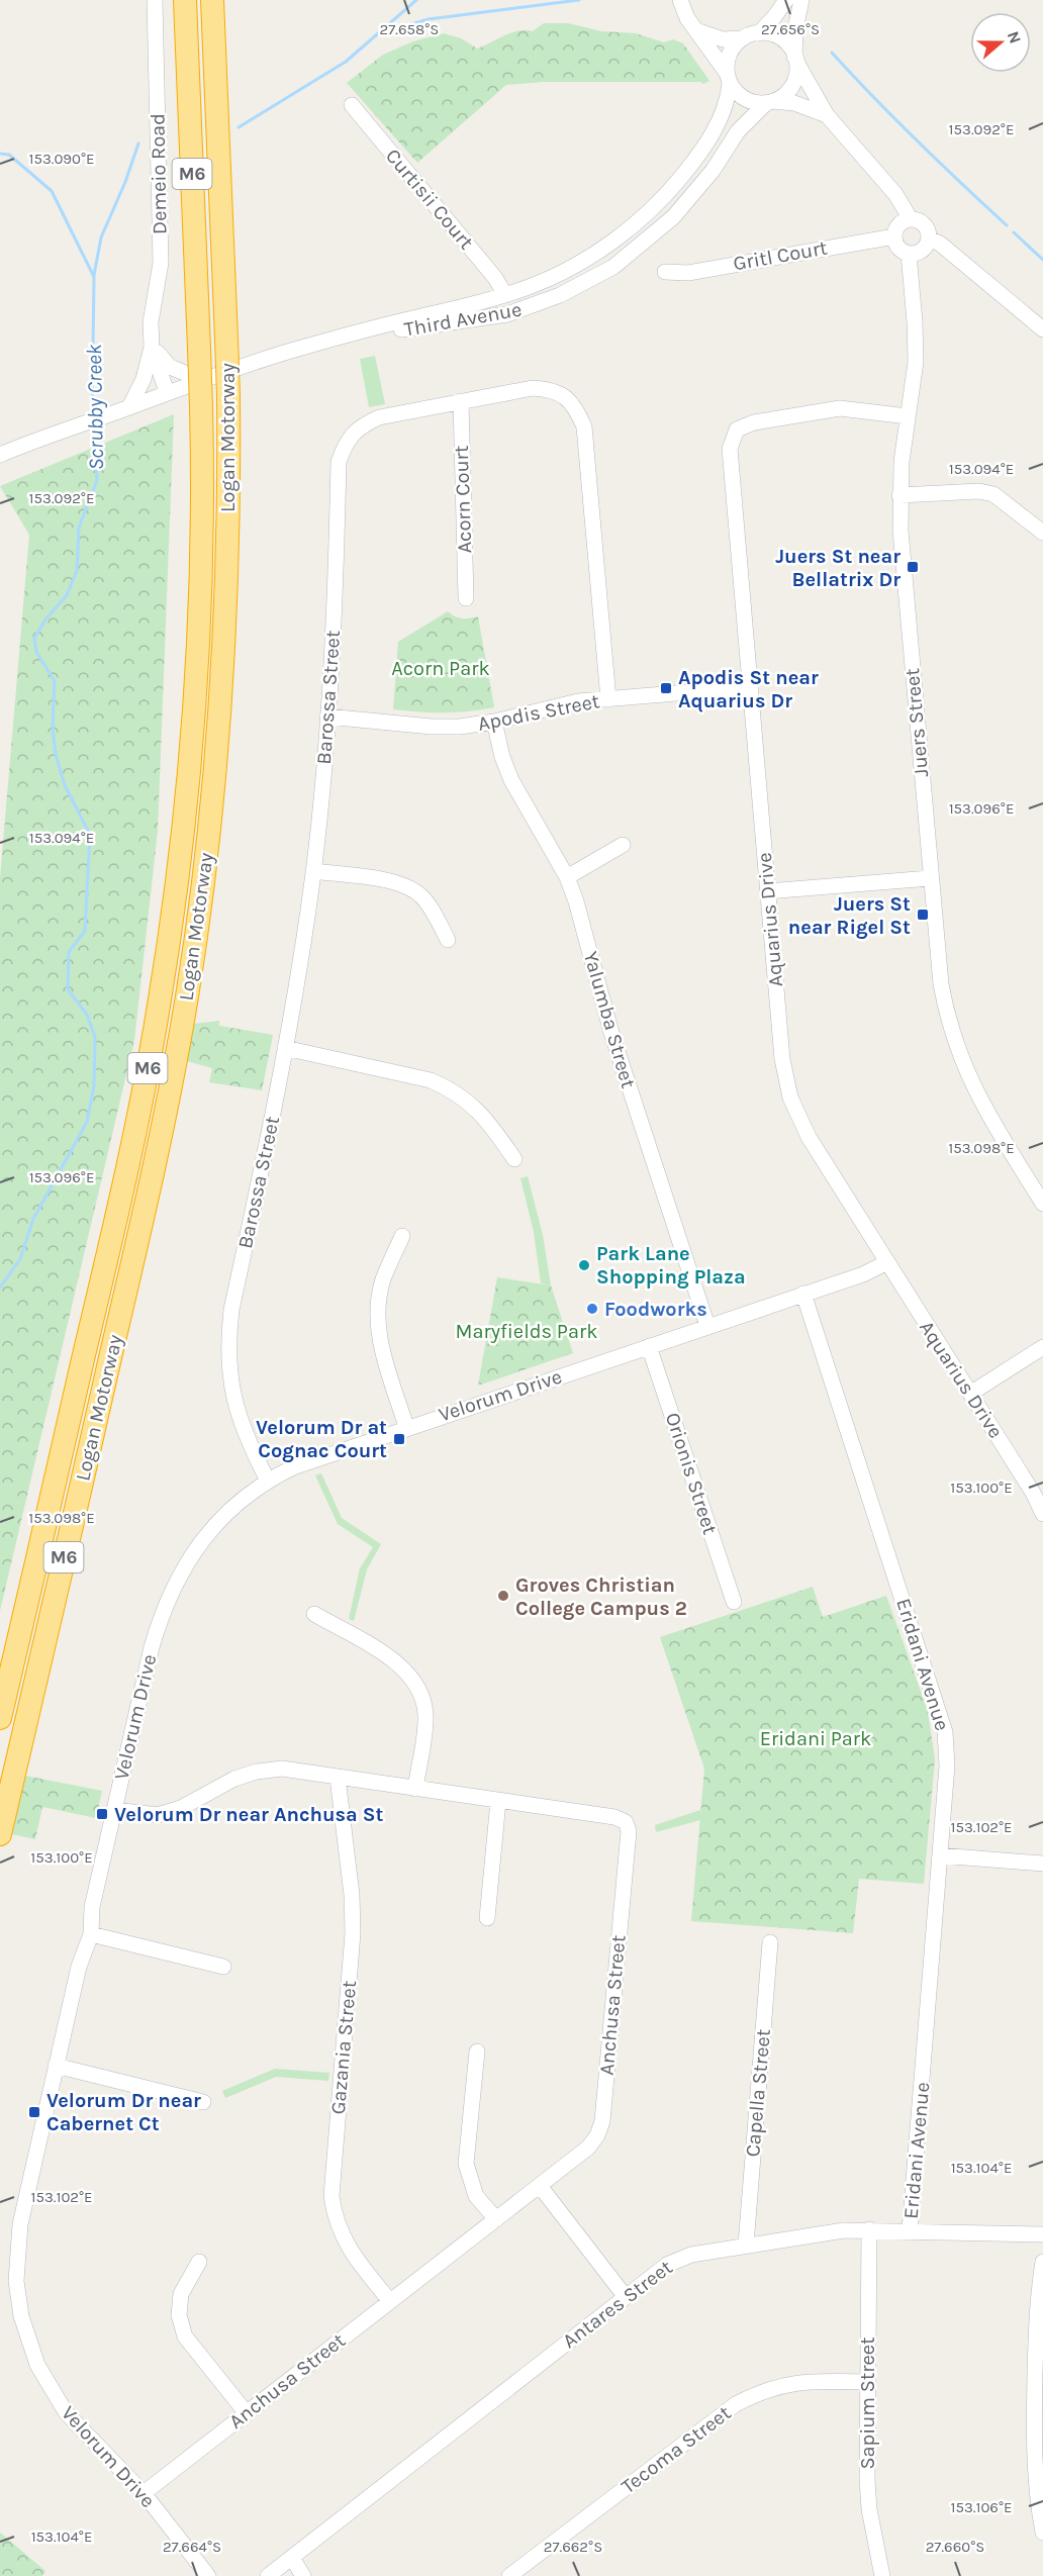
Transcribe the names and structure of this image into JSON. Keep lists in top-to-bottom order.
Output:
{
  "streets": {
    "highway": ["M6", "Logan Motorway"],
    "street": [
      "Demeio Road",
      "Curtisii Court",
      "Gritl Court",
      "Third Avenue",
      "Acorn Court",
      "Barossa Street",
      "Apodis Street",
      "Juers Street",
      "Aquarius Drive",
      "Yalumba Street",
      "Velorum Drive",
      "Orionis Street",
      "Eridani Avenue",
      "Anchusa Street",
      "Gazania Street",
      "Capella Street",
      "Antares Street",
      "Sapium Street",
      "Tecoma Street"
    ]
  },
  "crossings": [
    ["Demeio Road", "Third Avenue"],
    ["Curtisii Court", "Third Avenue"],
    ["Gritl Court", "Juers Street"],
    ["Acorn Court", "Barossa Street"],
    ["Barossa Street", "Apodis Street"],
    ["Barossa Street", "Velorum Drive"],
    ["Apodis Street", "Aquarius Drive"],
    ["Apodis Street", "Yalumba Street"],
    ["Juers Street", "Aquarius Drive"],
    ["Aquarius Drive", "Velorum Drive"],
    ["Yalumba Street", "Velorum Drive"],
    ["Velorum Drive", "Orionis Street"],
    ["Velorum Drive", "Eridani Avenue"],
    ["Velorum Drive", "Anchusa Street"],
    ["Eridani Avenue", "Antares Street"],
    ["Anchusa Street", "Gazania Street"],
    ["Capella Street", "Antares Street"],
    ["Antares Street", "Sapium Street"],
    ["Sapium Street", "Tecoma Street"]
  ],
  "water": ["Scrubby Creek"],
  "parks": ["Acorn Park", "Maryfields Park", "Eridani Park"],
  "places": {
    "transit": [
      "Juers St near Bellatrix Dr",
      "Apodis St near Aquarius Dr",
      "Juers St near Rigel St",
      "Velorum Dr at Cognac Court",
      "Velorum Dr near Anchusa St",
      "Velorum Dr near Cabernet Ct"
    ],
    "other": ["Park Lane Shopping Plaza", "Foodworks", "Groves Christian College Campus 2"]
  },
  "north": "right",
  "coordinates": [
    "27.658°S",
    "27.656°S",
    "153.092°E",
    "153.090°E",
    "153.094°E",
    "153.096°E",
    "153.098°E",
    "153.100°E",
    "153.102°E",
    "153.104°E",
    "153.106°E",
    "27.664°S",
    "27.662°S",
    "27.660°S"
  ]
}
